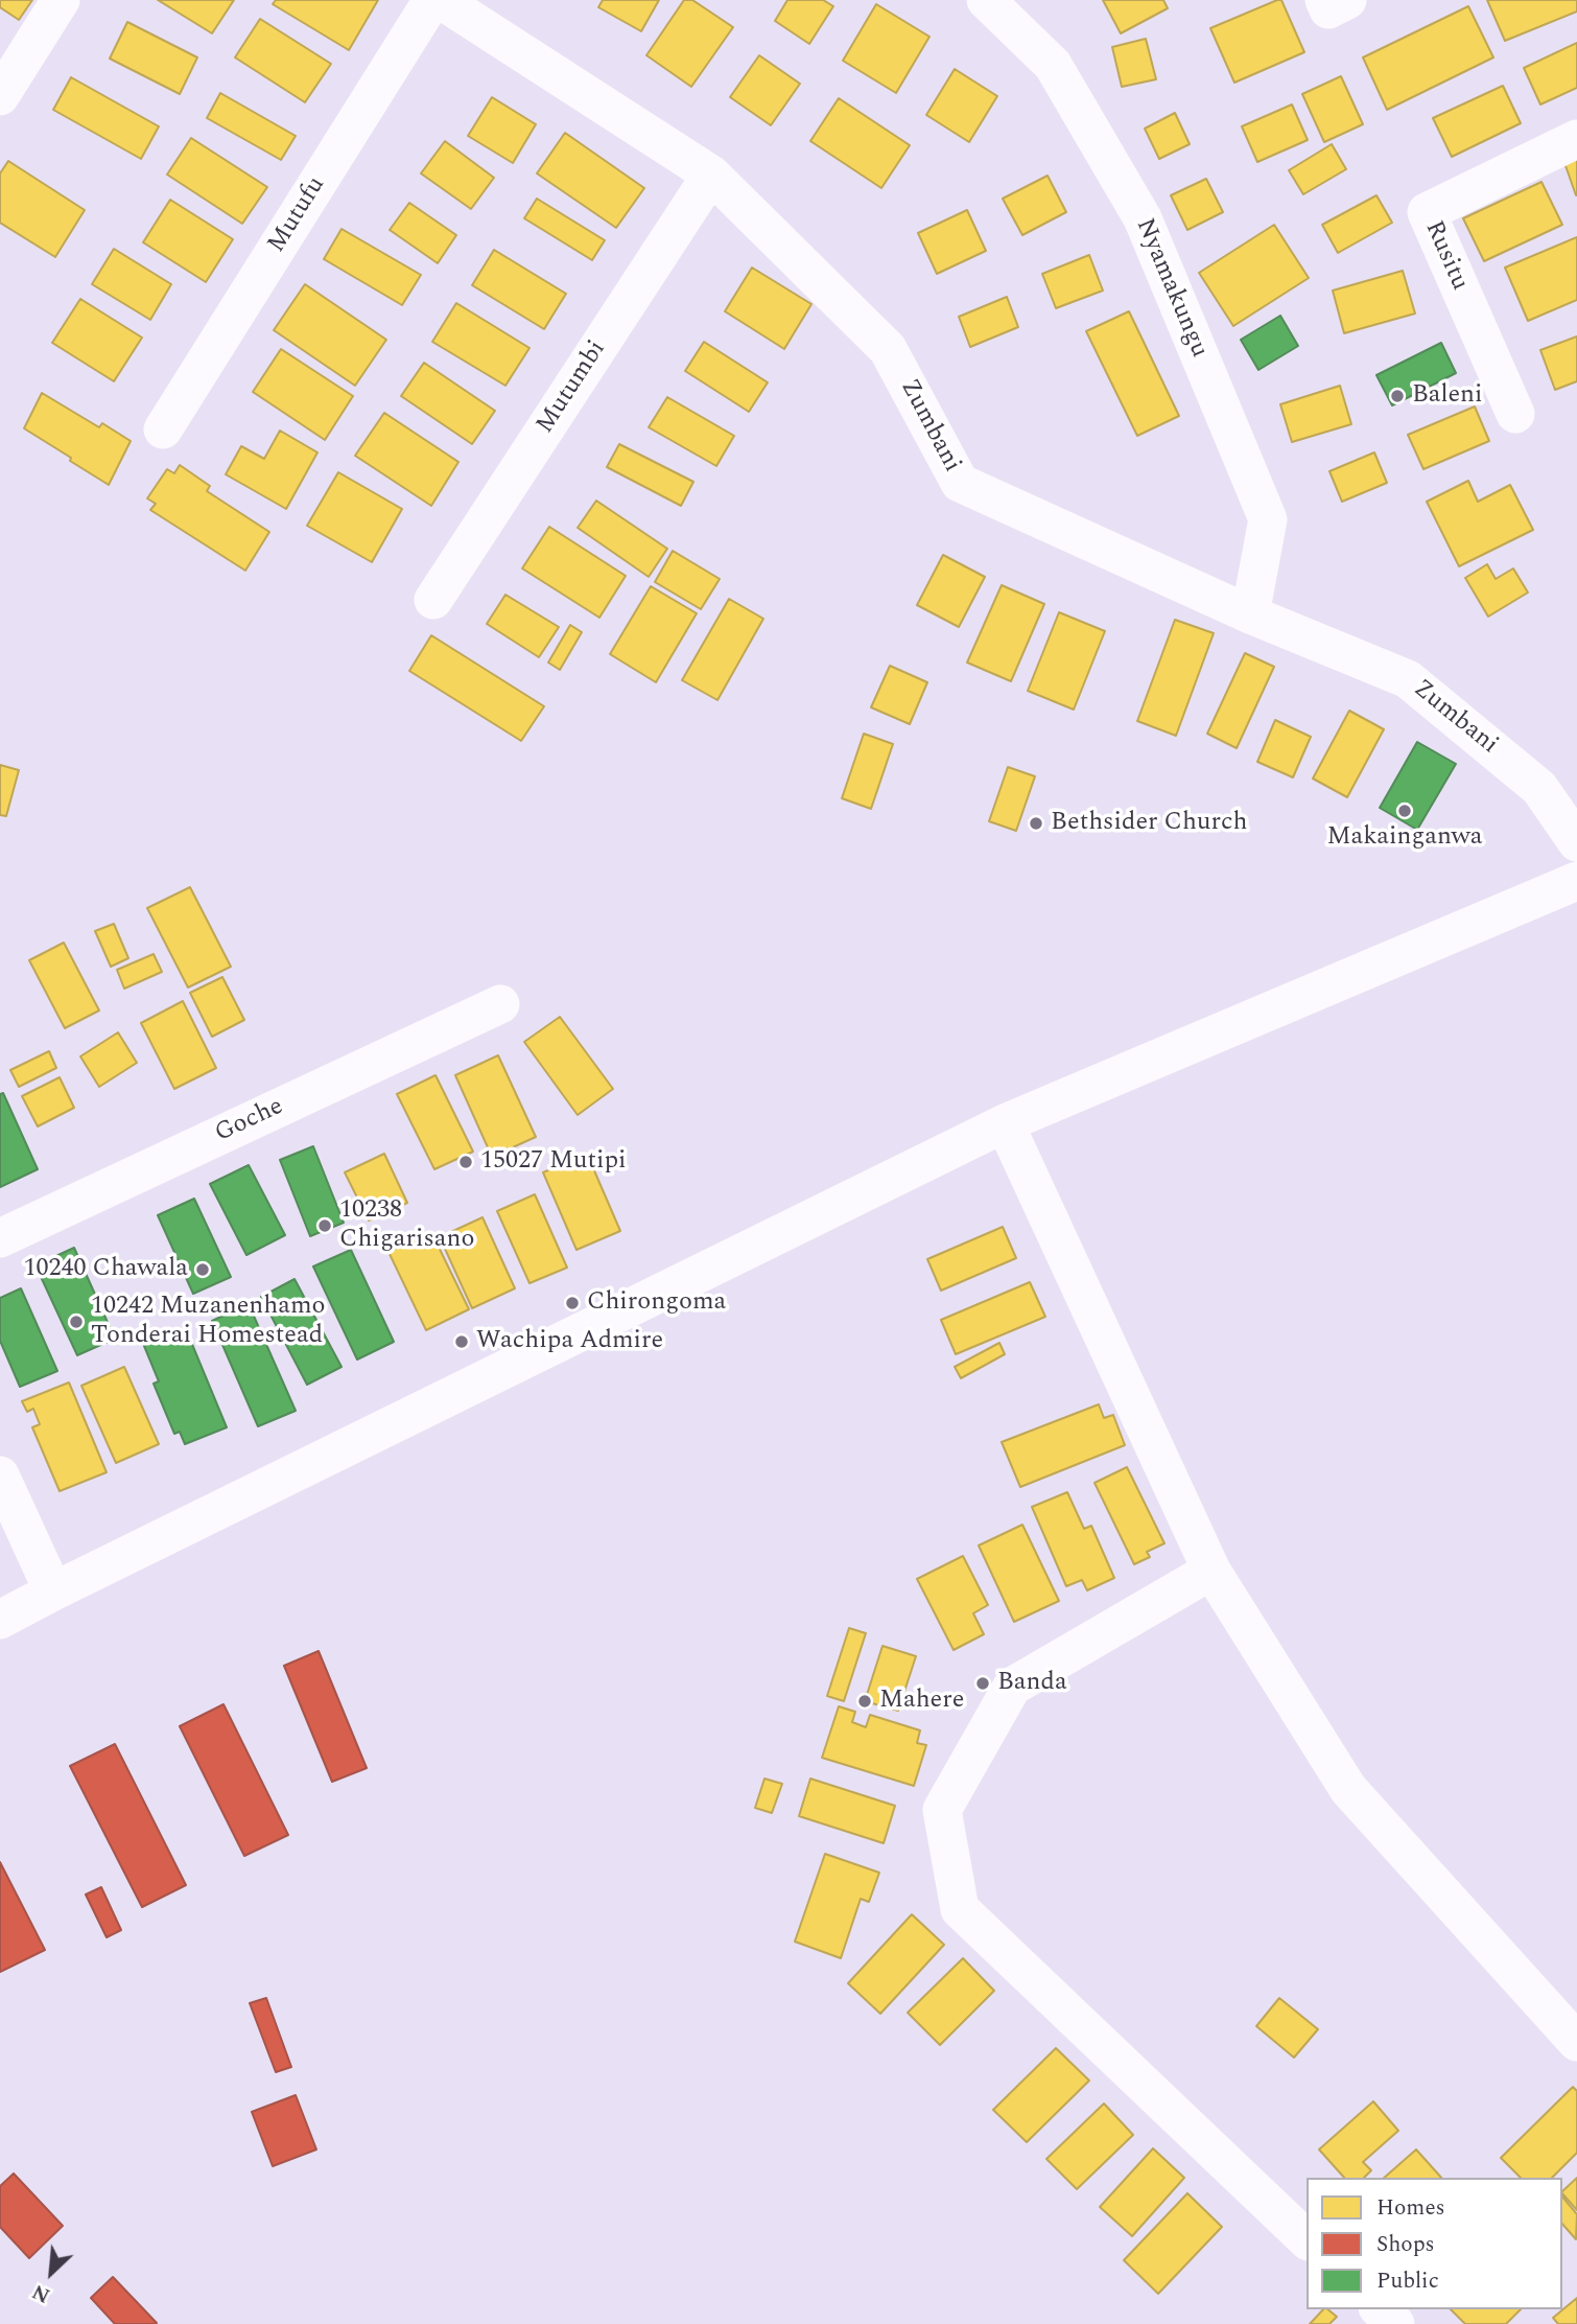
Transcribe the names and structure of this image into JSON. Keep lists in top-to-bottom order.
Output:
{
  "streets": {
    "street": [
      "Mutufu",
      "Rusitu",
      "Nyamakungu",
      "Mutumbi",
      "Zumbani",
      "Goche"
    ]
  },
  "crossings": [
    ["Nyamakungu", "Zumbani"],
    ["Mutumbi", "Zumbani"]
  ],
  "places": [
    "Baleni",
    "Makainganwa",
    "Bethsider Church",
    "15027 Mutipi",
    "10238 Chigarisano",
    "10240 Chawala",
    "Chirongoma",
    "10242 Muzanenhamo Tonderai Homestead",
    "Wachipa Admire",
    "Banda",
    "Mahere"
  ],
  "legend": ["Homes", "Shops", "Public"],
  "north": "bottom left"
}
